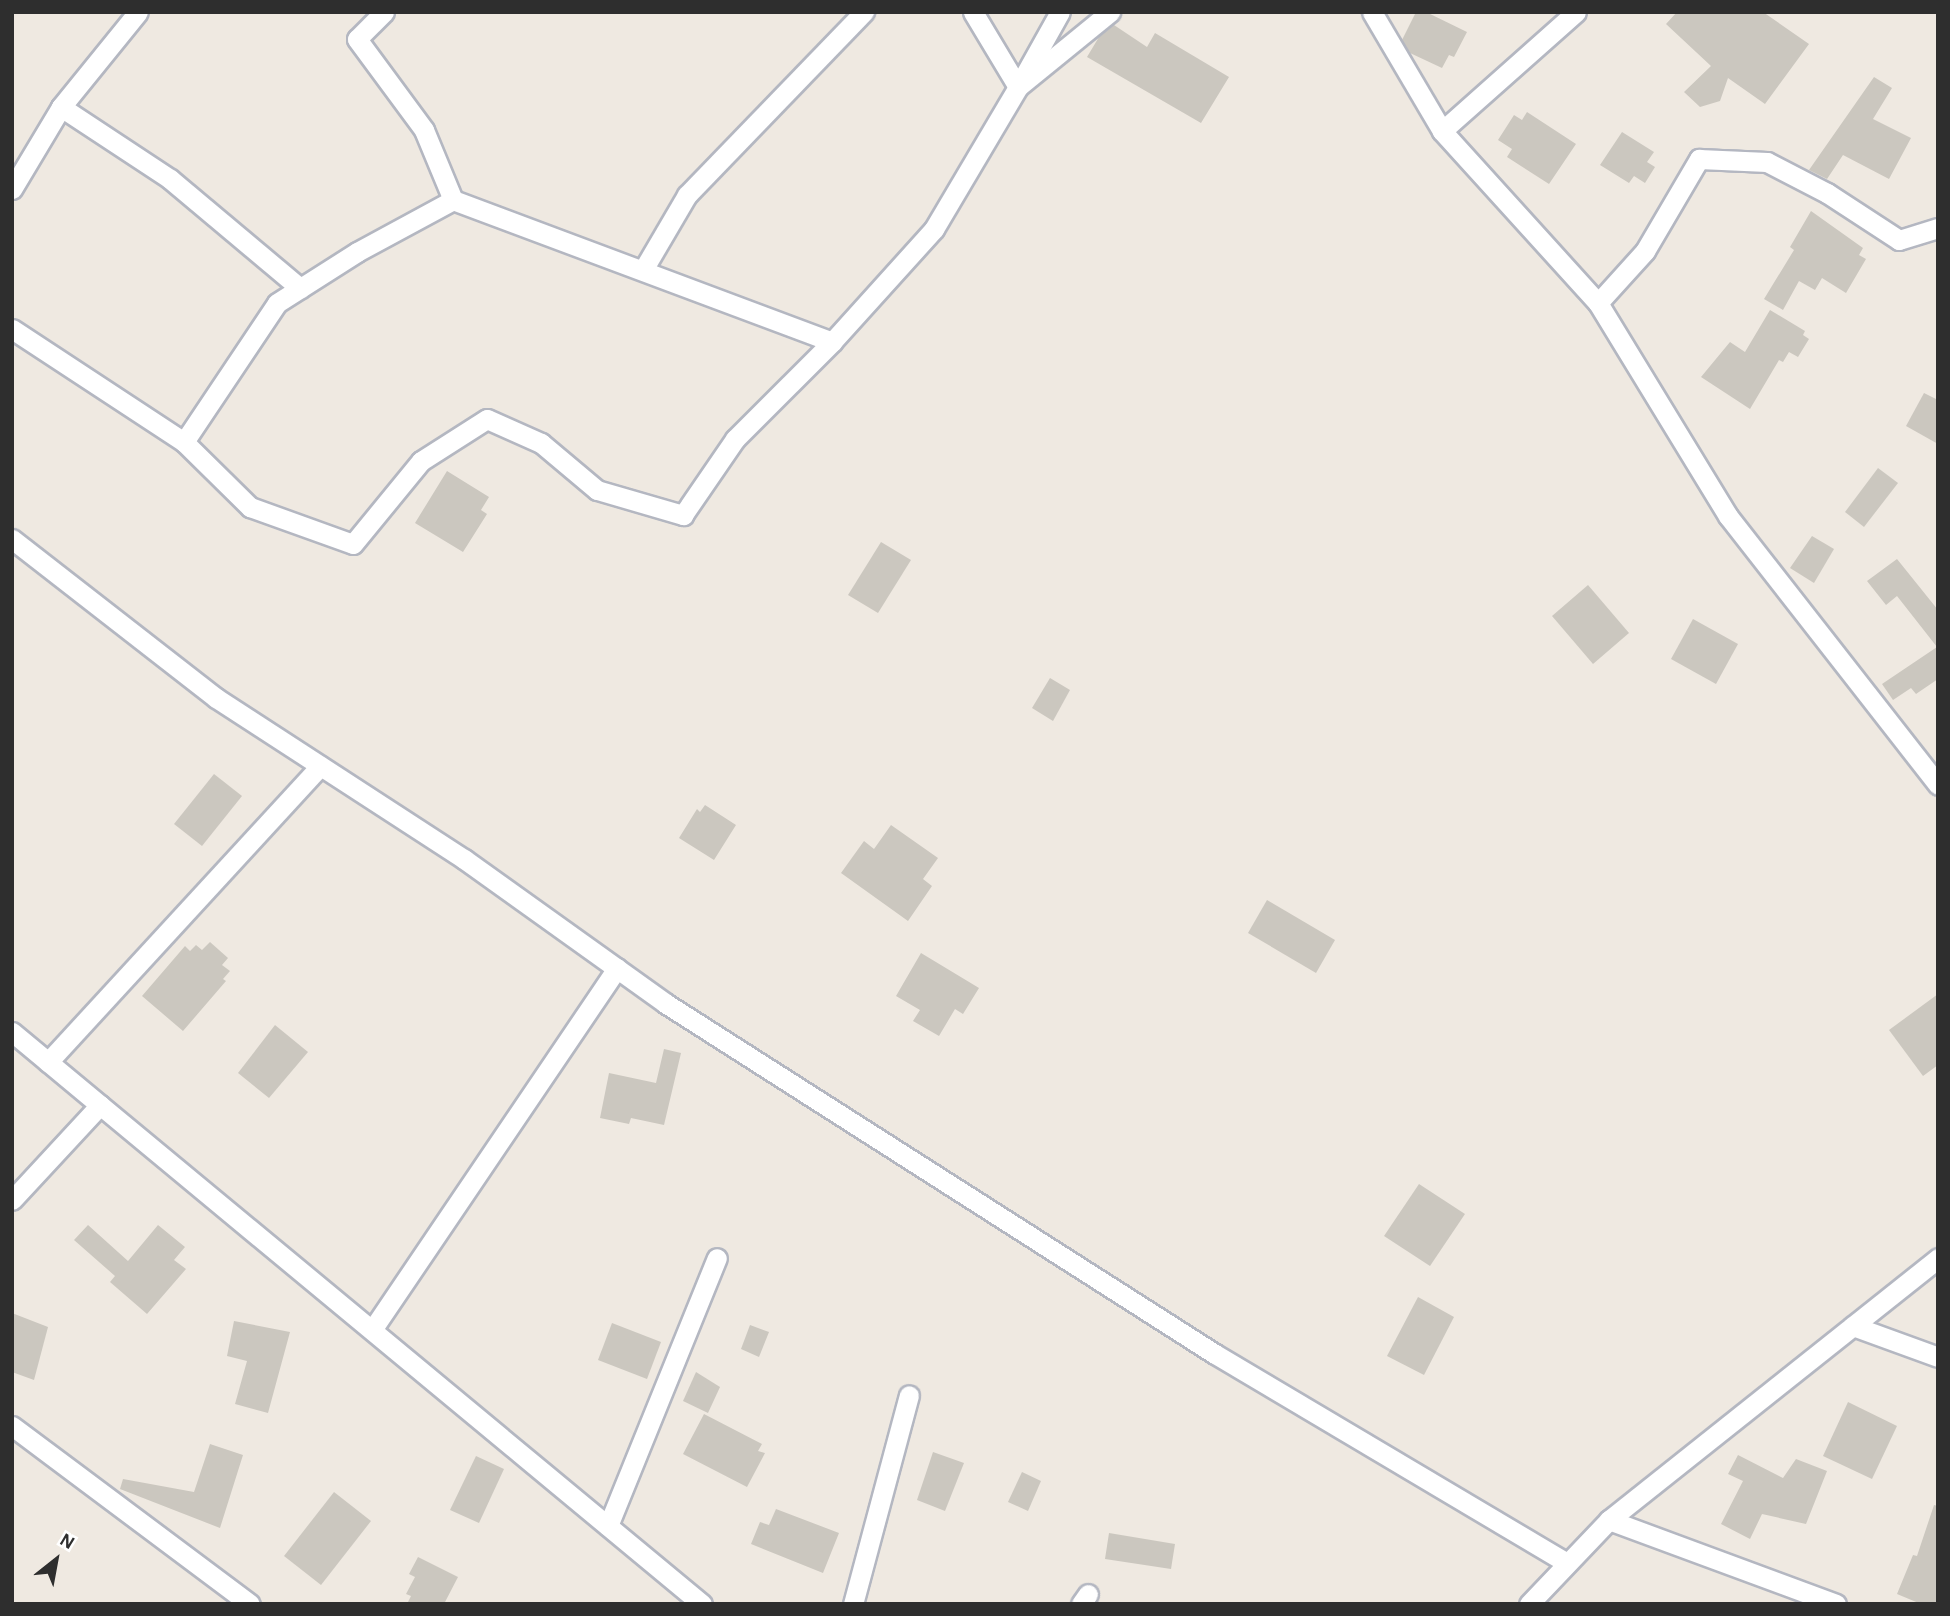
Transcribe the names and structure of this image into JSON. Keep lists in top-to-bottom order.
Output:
{
  "north": "top right"
}
